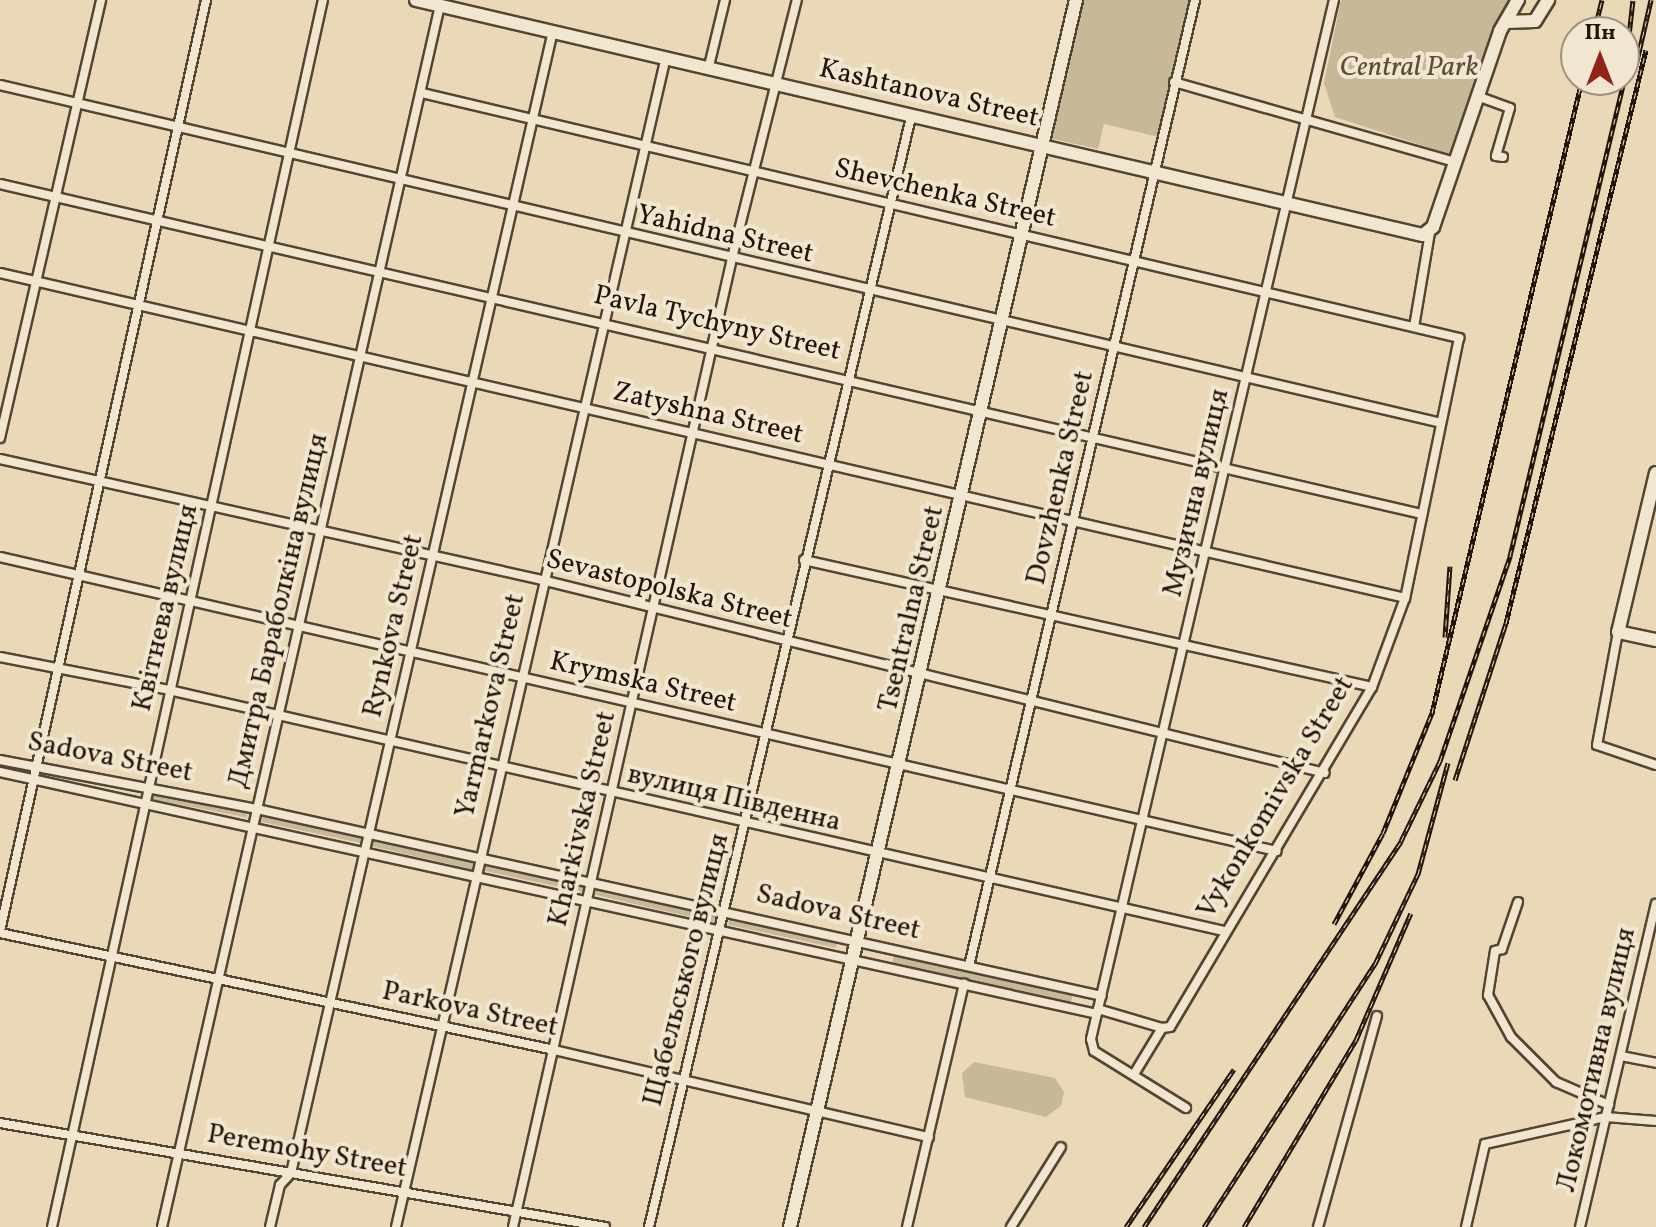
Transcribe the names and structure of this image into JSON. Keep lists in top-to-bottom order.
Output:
{
  "streets": {
    "street": [
      "Kashtanova Street",
      "Shevchenka Street",
      "Yahidna Street",
      "Pavla Tychyny Street",
      "Zatyshna Street",
      "Dovzhenka Street",
      "Музична вулиця",
      "Sevastopolska Street",
      "Квітнева вулиця",
      "Tsentralna Street",
      "Дмитра Бараболкіна вулиця",
      "Rynkova Street",
      "Krymska Street",
      "Yarmarkova Street",
      "Sadova Street",
      "Vykonkomivska Street",
      "вулиця Південна",
      "Kharkivska Street",
      "Щабельського вулиця",
      "Parkova Street",
      "Локомотивна вулиця",
      "Peremohy Street"
    ]
  },
  "crossings": [
    ["Kashtanova Street", "Dovzhenka Street"],
    ["Kashtanova Street", "Музична вулиця"],
    ["Kashtanova Street", "Tsentralna Street"],
    ["Kashtanova Street", "Дмитра Бараболкіна вулиця"],
    ["Kashtanova Street", "Rynkova Street"],
    ["Kashtanova Street", "Yarmarkova Street"],
    ["Kashtanova Street", "Kharkivska Street"],
    ["Kashtanova Street", "Щабельського вулиця"],
    ["Shevchenka Street", "Dovzhenka Street"],
    ["Shevchenka Street", "Музична вулиця"],
    ["Shevchenka Street", "Tsentralna Street"],
    ["Shevchenka Street", "Дмитра Бараболкіна вулиця"],
    ["Shevchenka Street", "Rynkova Street"],
    ["Shevchenka Street", "Yarmarkova Street"],
    ["Shevchenka Street", "Vykonkomivska Street"],
    ["Shevchenka Street", "Kharkivska Street"],
    ["Shevchenka Street", "Щабельського вулиця"],
    ["Yahidna Street", "Dovzhenka Street"],
    ["Yahidna Street", "Музична вулиця"],
    ["Yahidna Street", "Квітнева вулиця"],
    ["Yahidna Street", "Tsentralna Street"],
    ["Yahidna Street", "Дмитра Бараболкіна вулиця"],
    ["Yahidna Street", "Rynkova Street"],
    ["Yahidna Street", "Yarmarkova Street"],
    ["Yahidna Street", "Vykonkomivska Street"],
    ["Yahidna Street", "Kharkivska Street"],
    ["Yahidna Street", "Щабельського вулиця"],
    ["Pavla Tychyny Street", "Dovzhenka Street"],
    ["Pavla Tychyny Street", "Музична вулиця"],
    ["Pavla Tychyny Street", "Квітнева вулиця"],
    ["Pavla Tychyny Street", "Tsentralna Street"],
    ["Pavla Tychyny Street", "Дмитра Бараболкіна вулиця"],
    ["Pavla Tychyny Street", "Rynkova Street"],
    ["Pavla Tychyny Street", "Yarmarkova Street"],
    ["Pavla Tychyny Street", "Vykonkomivska Street"],
    ["Pavla Tychyny Street", "Kharkivska Street"],
    ["Pavla Tychyny Street", "Щабельського вулиця"],
    ["Zatyshna Street", "Dovzhenka Street"],
    ["Zatyshna Street", "Музична вулиця"],
    ["Zatyshna Street", "Квітнева вулиця"],
    ["Zatyshna Street", "Tsentralna Street"],
    ["Zatyshna Street", "Дмитра Бараболкіна вулиця"],
    ["Zatyshna Street", "Rynkova Street"],
    ["Zatyshna Street", "Yarmarkova Street"],
    ["Zatyshna Street", "Vykonkomivska Street"],
    ["Zatyshna Street", "Kharkivska Street"],
    ["Zatyshna Street", "Щабельського вулиця"],
    ["Dovzhenka Street", "Sevastopolska Street"],
    ["Dovzhenka Street", "Krymska Street"],
    ["Dovzhenka Street", "Sadova Street"],
    ["Dovzhenka Street", "вулиця Південна"],
    ["Музична вулиця", "Sevastopolska Street"],
    ["Музична вулиця", "Krymska Street"],
    ["Музична вулиця", "Sadova Street"],
    ["Музична вулиця", "Vykonkomivska Street"],
    ["Музична вулиця", "вулиця Південна"],
    ["Sevastopolska Street", "Квітнева вулиця"],
    ["Sevastopolska Street", "Tsentralna Street"],
    ["Sevastopolska Street", "Дмитра Бараболкіна вулиця"],
    ["Sevastopolska Street", "Rynkova Street"],
    ["Sevastopolska Street", "Yarmarkova Street"],
    ["Sevastopolska Street", "Vykonkomivska Street"],
    ["Sevastopolska Street", "Kharkivska Street"],
    ["Sevastopolska Street", "Щабельського вулиця"],
    ["Квітнева вулиця", "Krymska Street"],
    ["Квітнева вулиця", "Sadova Street"],
    ["Квітнева вулиця", "вулиця Південна"],
    ["Квітнева вулиця", "Parkova Street"],
    ["Квітнева вулиця", "Peremohy Street"],
    ["Tsentralna Street", "Krymska Street"],
    ["Tsentralna Street", "Sadova Street"],
    ["Tsentralna Street", "вулиця Південна"],
    ["Tsentralna Street", "Parkova Street"],
    ["Дмитра Бараболкіна вулиця", "Krymska Street"],
    ["Дмитра Бараболкіна вулиця", "Sadova Street"],
    ["Дмитра Бараболкіна вулиця", "вулиця Південна"],
    ["Дмитра Бараболкіна вулиця", "Parkova Street"],
    ["Дмитра Бараболкіна вулиця", "Peremohy Street"],
    ["Rynkova Street", "Krymska Street"],
    ["Rynkova Street", "Sadova Street"],
    ["Rynkova Street", "вулиця Південна"],
    ["Rynkova Street", "Parkova Street"],
    ["Rynkova Street", "Peremohy Street"],
    ["Krymska Street", "Yarmarkova Street"],
    ["Krymska Street", "Vykonkomivska Street"],
    ["Krymska Street", "Kharkivska Street"],
    ["Krymska Street", "Щабельського вулиця"],
    ["Yarmarkova Street", "Sadova Street"],
    ["Yarmarkova Street", "вулиця Південна"],
    ["Yarmarkova Street", "Parkova Street"],
    ["Yarmarkova Street", "Peremohy Street"],
    ["Sadova Street", "Vykonkomivska Street"],
    ["Sadova Street", "Kharkivska Street"],
    ["Sadova Street", "Щабельського вулиця"],
    ["Vykonkomivska Street", "вулиця Південна"],
    ["вулиця Південна", "Kharkivska Street"],
    ["вулиця Південна", "Щабельського вулиця"],
    ["Kharkivska Street", "Parkova Street"],
    ["Kharkivska Street", "Peremohy Street"],
    ["Щабельського вулиця", "Parkova Street"]
  ],
  "parks": ["Central Park"],
  "north": "top"
}
